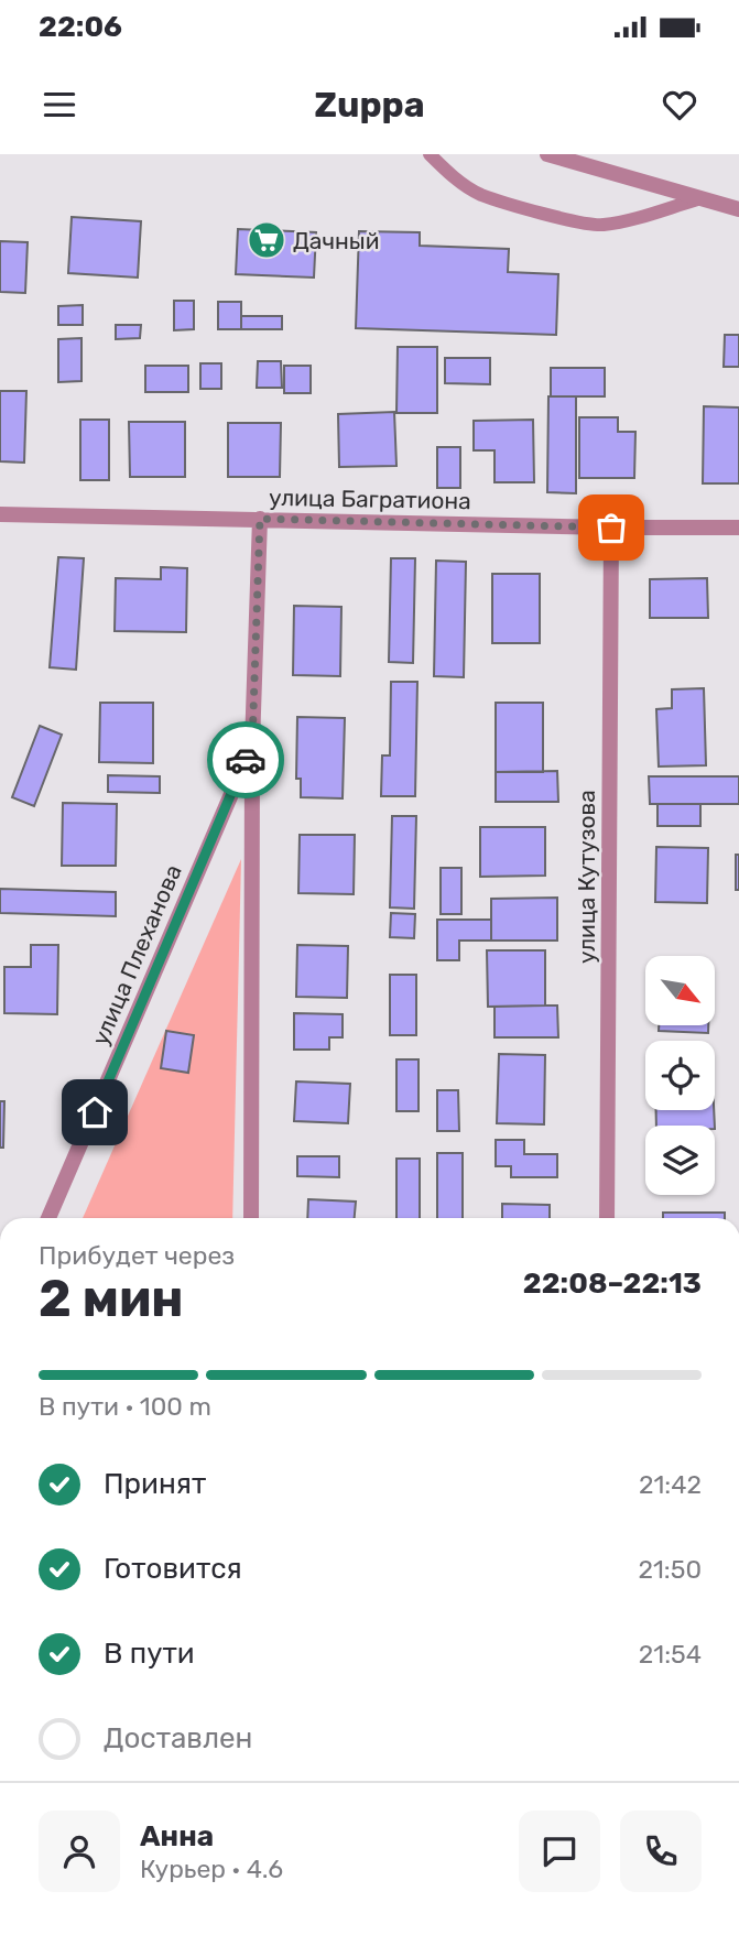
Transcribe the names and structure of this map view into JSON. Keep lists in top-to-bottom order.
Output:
{
  "streets": {
    "street": ["улица Багратиона", "улица Кутузова", "улица Плеханова"]
  },
  "crossings": [
    ["улица Багратиона", "улица Кутузова"],
    ["улица Багратиона", "улица Плеханова"]
  ],
  "places": {
    "supermarket": ["Дачный"]
  },
  "north": "bottom right",
  "page": {
    "status": "22:06",
    "header": "Zuppa",
    "heading": ["2 мин", "Прибудет через", "22:08–22:13"],
    "panel": ["Анна", "Курьер · 4.6"],
    "bar": "В пути · 100 m",
    "list": [
      ["Принят", "21:42"],
      ["Готовится", "21:50"],
      ["В пути", "21:54"],
      "Доставлен"
    ]
  }
}
